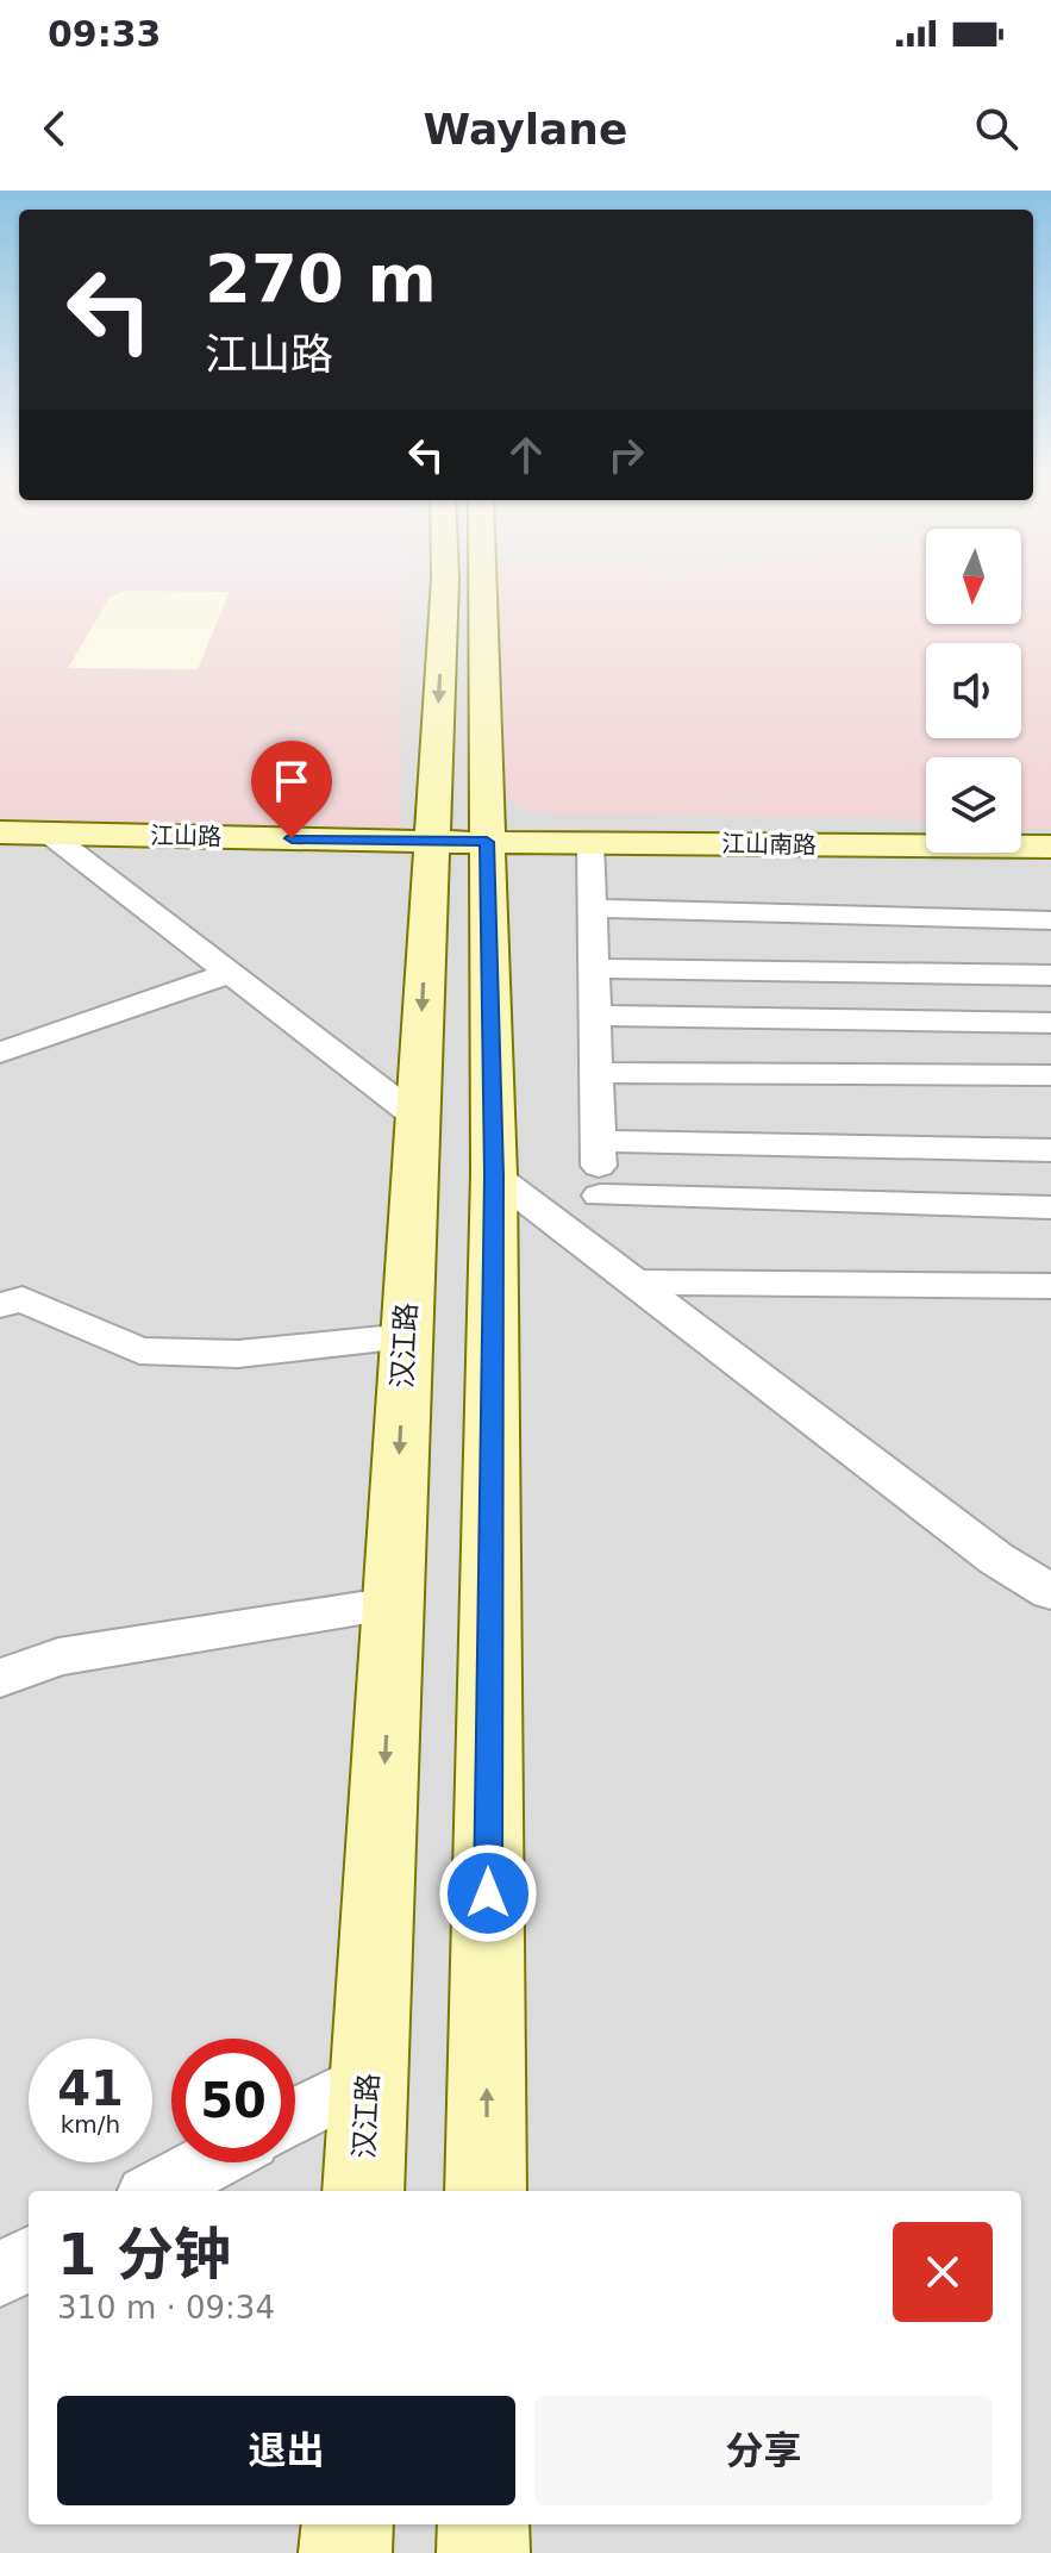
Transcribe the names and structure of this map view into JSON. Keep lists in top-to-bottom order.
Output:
{
  "streets": {
    "main road": ["江山路", "江山南路", "汉江路"]
  },
  "crossings": [
    ["江山路", "江山南路"],
    ["江山路", "汉江路"],
    ["江山南路", "汉江路"]
  ],
  "north": "bottom",
  "page": {
    "status": "09:33",
    "header": "Waylane",
    "turn": ["270 m", "江山路"],
    "speed": "41 km/h",
    "limit": "50",
    "heading": ["1 分钟", "310 m · 09:34"],
    "buttons": ["退出", "分享"]
  }
}
